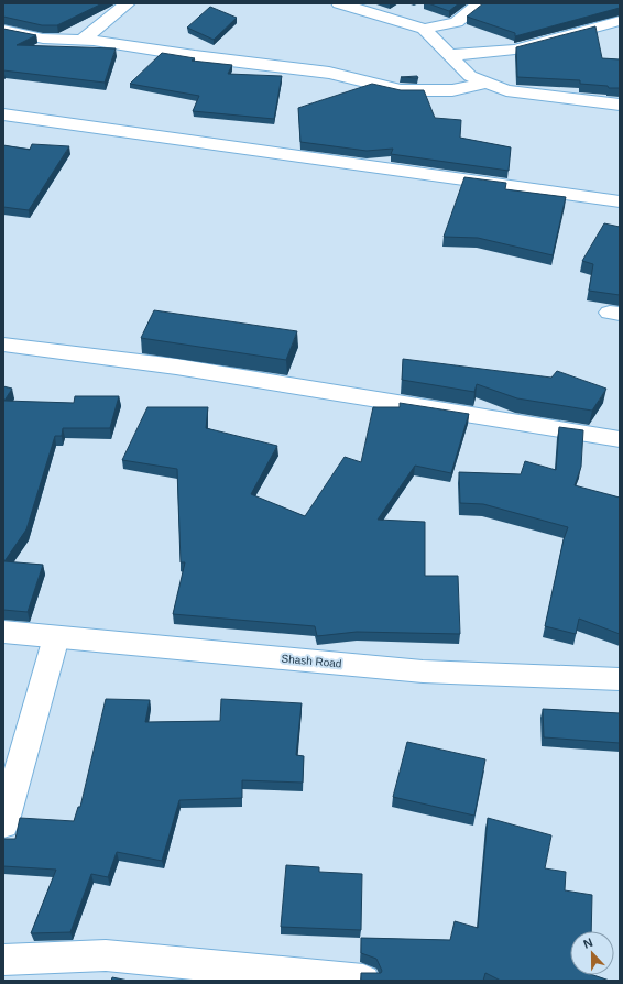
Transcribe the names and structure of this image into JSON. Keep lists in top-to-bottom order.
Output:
{
  "streets": {
    "street": ["Shash Road"]
  },
  "north": "top"
}
